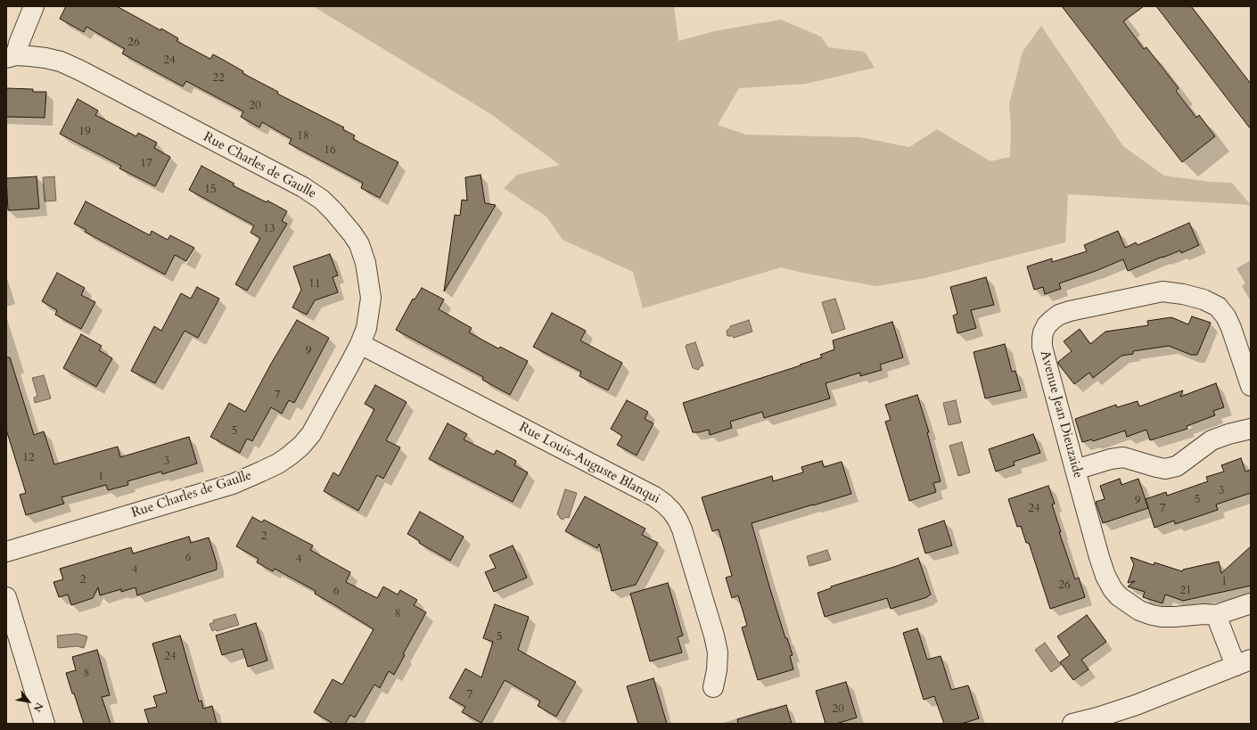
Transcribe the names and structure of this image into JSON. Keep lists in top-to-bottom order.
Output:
{
  "streets": {
    "street": ["Rue Charles de Gaulle", "Avenue Jean Dieuzaide", "Rue Louis-Auguste Blanqui"]
  },
  "crossings": [
    ["Rue Charles de Gaulle", "Rue Louis-Auguste Blanqui"]
  ],
  "house_numbers": [
    "26",
    "24",
    "22",
    "20",
    "19",
    "18",
    "16",
    "17",
    "15",
    "13",
    "11",
    "9",
    "7",
    "5",
    "12",
    "3",
    "1",
    "3",
    "5",
    "9",
    "24",
    "7",
    "2",
    "6",
    "4",
    "4",
    "2",
    "1",
    "26",
    "21",
    "6",
    "8",
    "5",
    "24",
    "8",
    "7",
    "20"
  ],
  "north": "bottom right"
}
